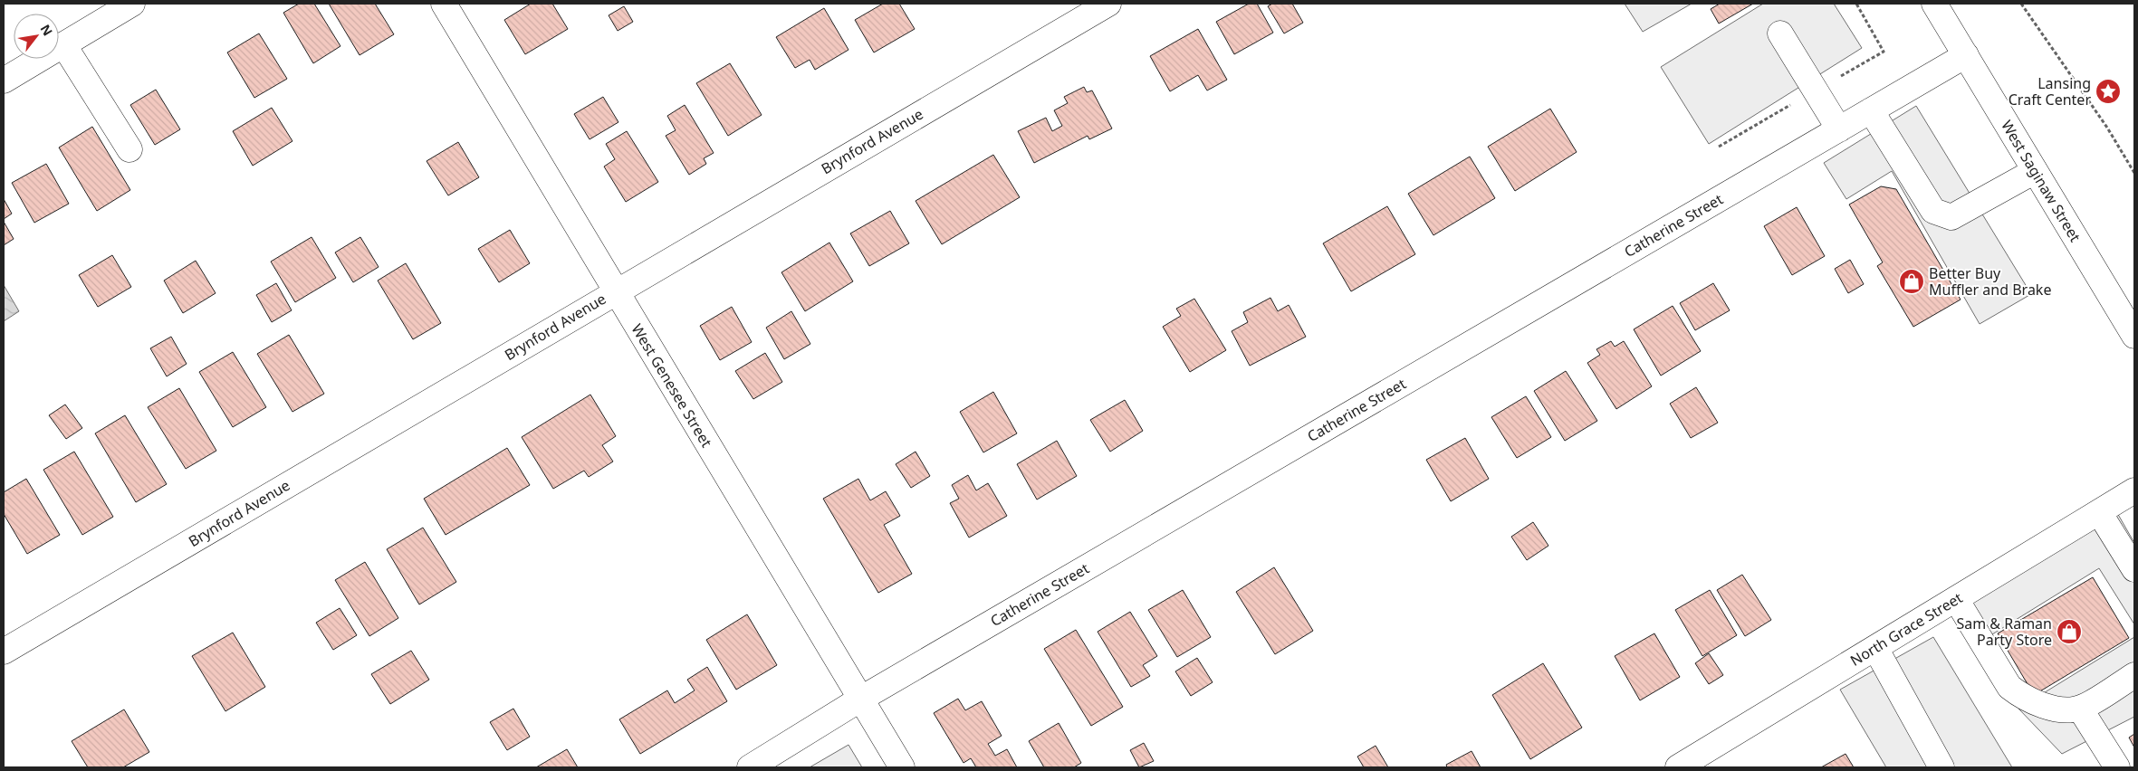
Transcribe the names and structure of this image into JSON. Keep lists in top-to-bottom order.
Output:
{
  "streets": {
    "street": [
      "Brynford Avenue",
      "West Saginaw Street",
      "Catherine Street",
      "West Genesee Street",
      "North Grace Street"
    ]
  },
  "crossings": [
    ["Brynford Avenue", "West Genesee Street"],
    ["West Saginaw Street", "Catherine Street"],
    ["Catherine Street", "West Genesee Street"]
  ],
  "places": {
    "place": ["Lansing Craft Center"],
    "shop": ["Better Buy Muffler and Brake", "Sam & Raman Party Store"]
  },
  "north": "top right"
}
